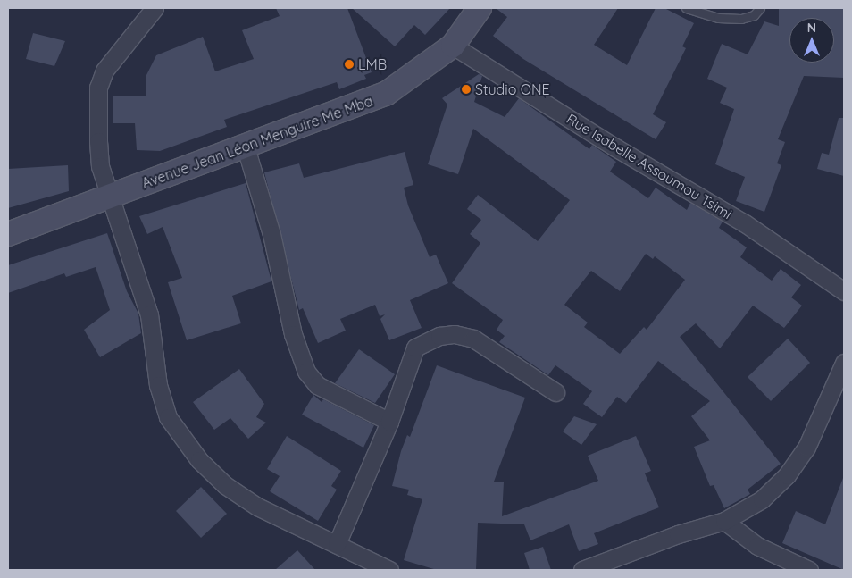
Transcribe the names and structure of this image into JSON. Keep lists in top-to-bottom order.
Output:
{
  "streets": {
    "main road": ["Avenue Jean Léon Menguire Me Mba"],
    "street": ["Rue Isabelle Assoumou Tsimi"]
  },
  "crossings": [
    ["Avenue Jean Léon Menguire Me Mba", "Rue Isabelle Assoumou Tsimi"]
  ],
  "places": ["LMB", "Studio ONE"],
  "north": "top"
}
